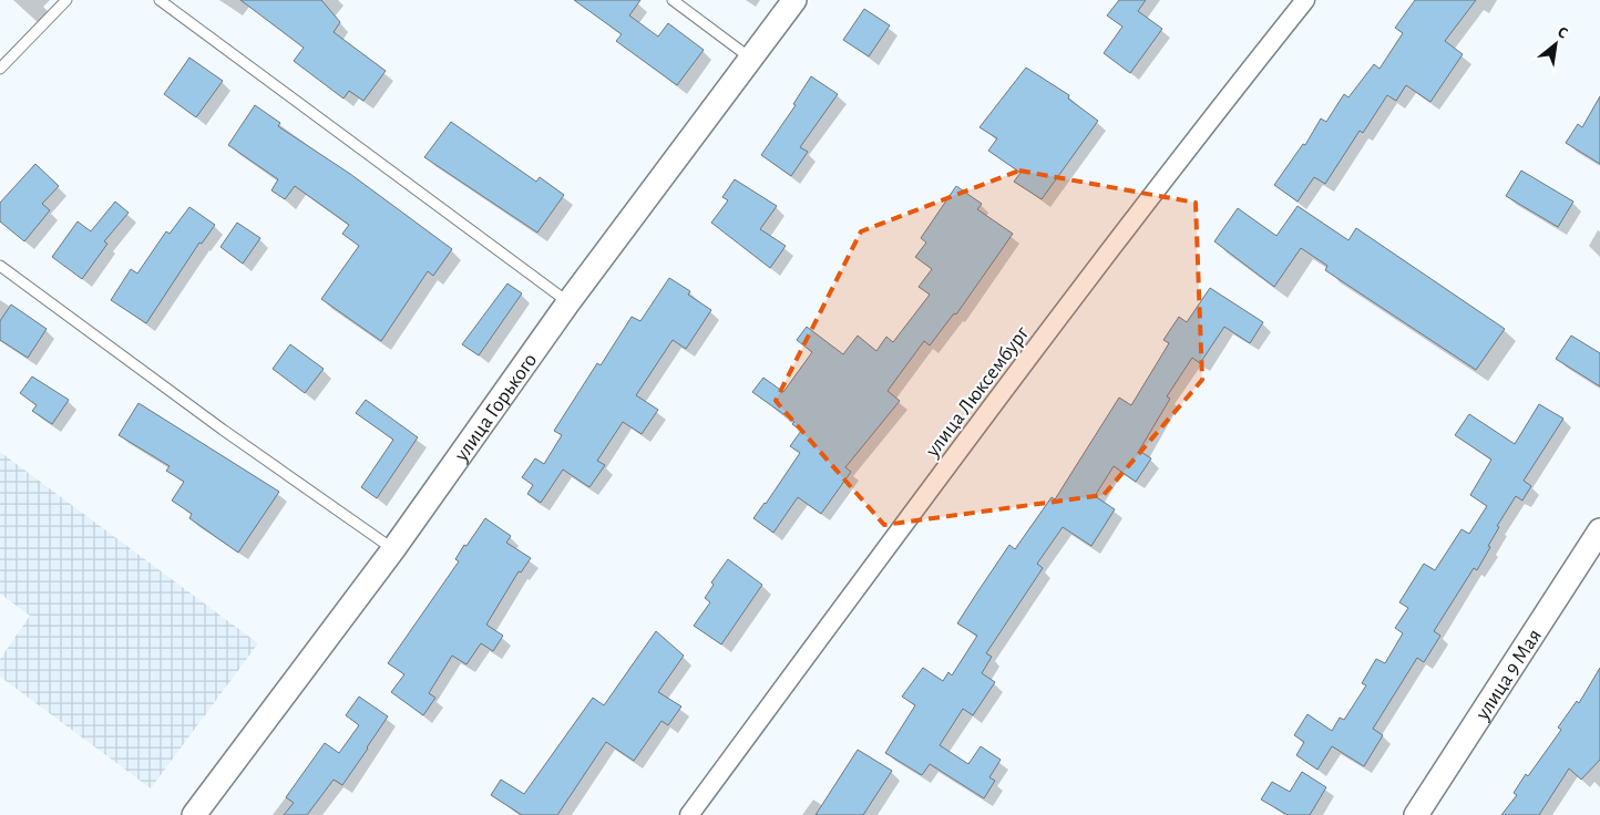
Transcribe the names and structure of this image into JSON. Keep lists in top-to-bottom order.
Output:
{
  "streets": {
    "street": ["улица Люксембург", "улица Горького", "улица 9 Мая"]
  },
  "north": "top right"
}
